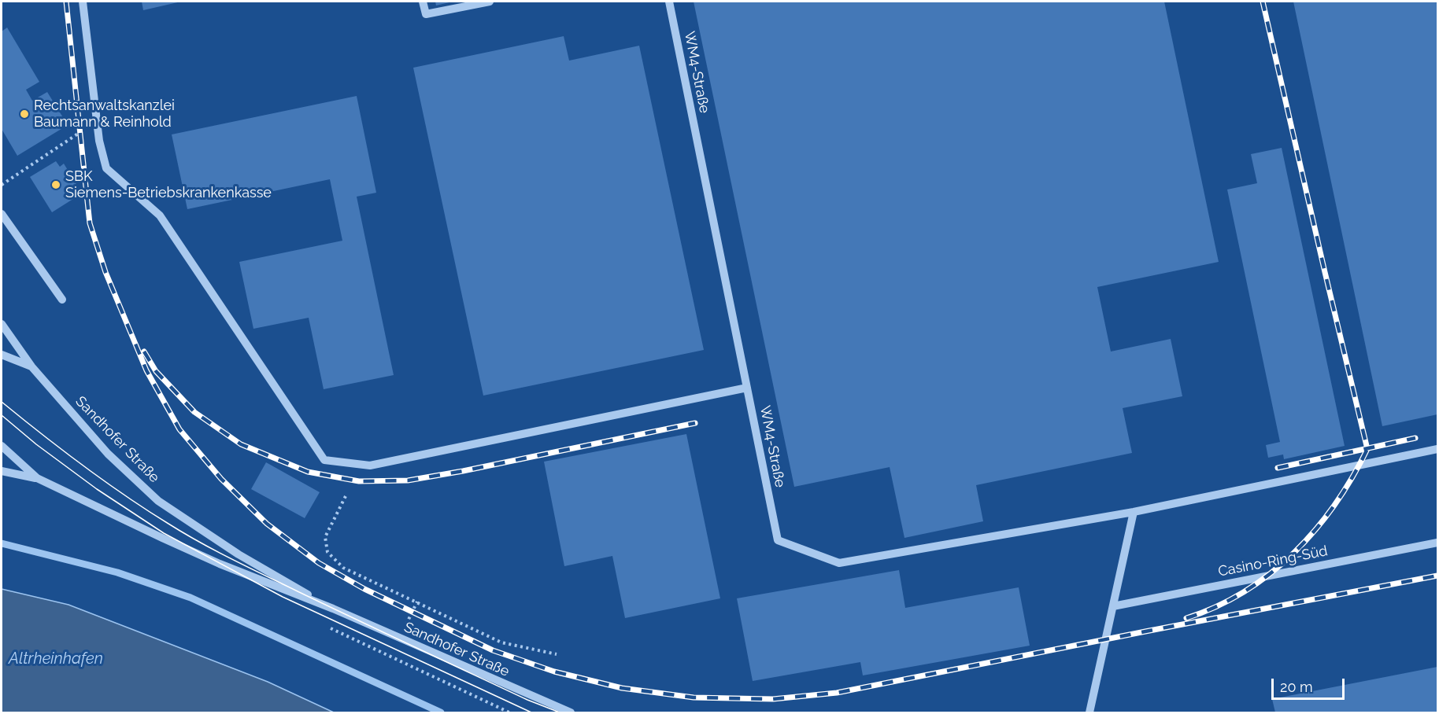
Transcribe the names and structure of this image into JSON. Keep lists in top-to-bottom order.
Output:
{
  "streets": {
    "street": ["WM4-Straße", "Sandhofer Straße", "Casino-Ring-Süd"]
  },
  "water": ["Altrheinhafen"],
  "places": ["Rechtsanwaltskanzlei Baumann & Reinhold", "SBK Siemens-Betriebskrankenkasse"],
  "scale_bar": "20 m"
}
